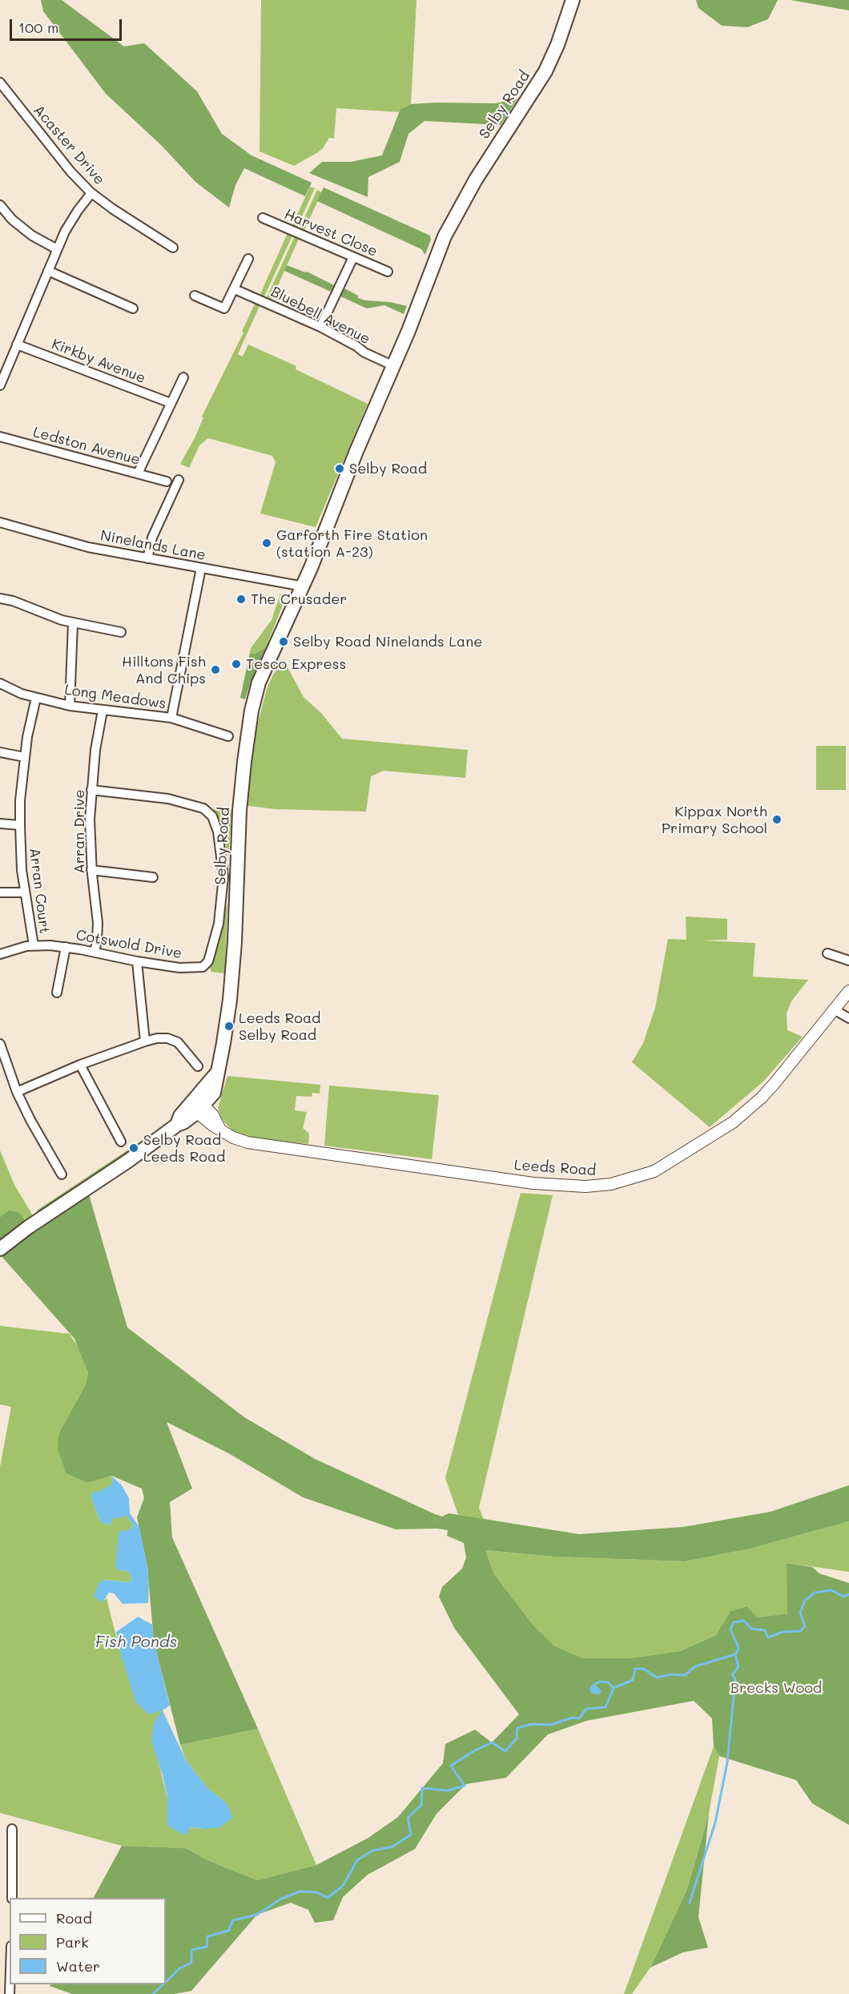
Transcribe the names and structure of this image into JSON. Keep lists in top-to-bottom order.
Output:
{
  "streets": {
    "highway": ["Selby Road"],
    "main road": ["Leeds Road"],
    "street": [
      "Acaster Drive",
      "Harvest Close",
      "Bluebell Avenue",
      "Kirkby Avenue",
      "Ledston Avenue",
      "Ninelands Lane",
      "Long Meadows",
      "Arran Drive",
      "Arran Court",
      "Cotswold Drive"
    ]
  },
  "crossings": [
    ["Selby Road", "Bluebell Avenue"],
    ["Selby Road", "Ninelands Lane"],
    ["Selby Road", "Leeds Road"],
    ["Long Meadows", "Arran Drive"],
    ["Long Meadows", "Arran Court"],
    ["Arran Drive", "Cotswold Drive"],
    ["Arran Court", "Cotswold Drive"]
  ],
  "water": ["Fish Ponds"],
  "parks": ["Brecks Wood"],
  "places": [
    "Selby Road",
    "Garforth Fire Station (station A-23)",
    "The Crusader",
    "Selby Road Ninelands Lane",
    "Tesco Express",
    "Hilltons Fish And Chips",
    "Kippax North Primary School",
    "Leeds Road Selby Road",
    "Selby Road Leeds Road"
  ],
  "legend": ["Road", "Park", "Water"],
  "scale_bar": "100 m"
}
